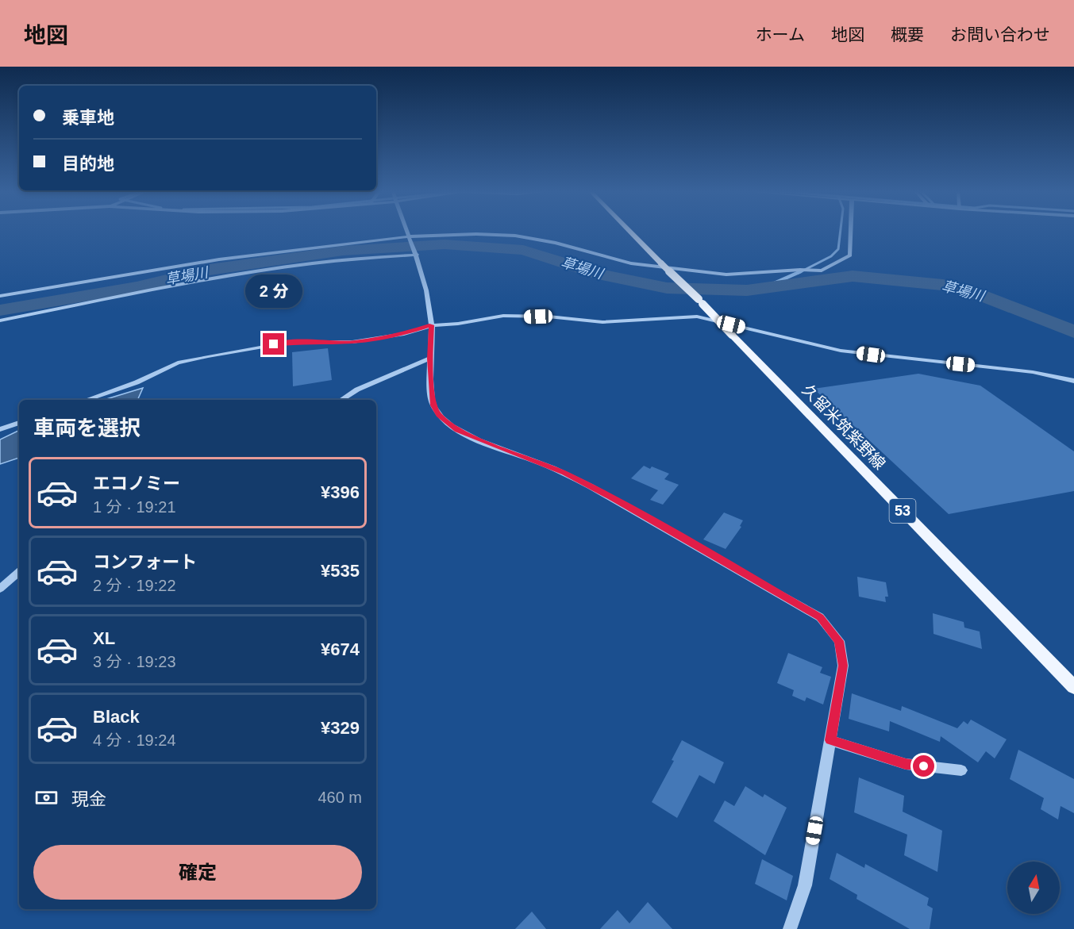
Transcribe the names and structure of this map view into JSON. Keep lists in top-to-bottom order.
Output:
{
  "streets": {
    "main road": ["久留米筑紫野線", "53"]
  },
  "water": ["草場川"],
  "north": "top",
  "page": {
    "header": "地図",
    "nav": [
      "ホーム",
      "地図",
      "概要",
      "お問い合わせ"
    ],
    "banner": ["乗車地", "目的地"],
    "bubble": "2 分",
    "heading": "車両を選択",
    "list": [
      {
        "name": "エコノミー",
        "note": "1 分 · 19:21",
        "value": "¥396"
      },
      {
        "name": "コンフォート",
        "note": "2 分 · 19:22",
        "value": "¥535"
      },
      {
        "name": "XL",
        "note": "3 分 · 19:23",
        "value": "¥674"
      },
      {
        "name": "Black",
        "note": "4 分 · 19:24",
        "value": "¥329"
      }
    ],
    "pay": ["現金", "460 m"],
    "buttons": "確定"
  }
}
